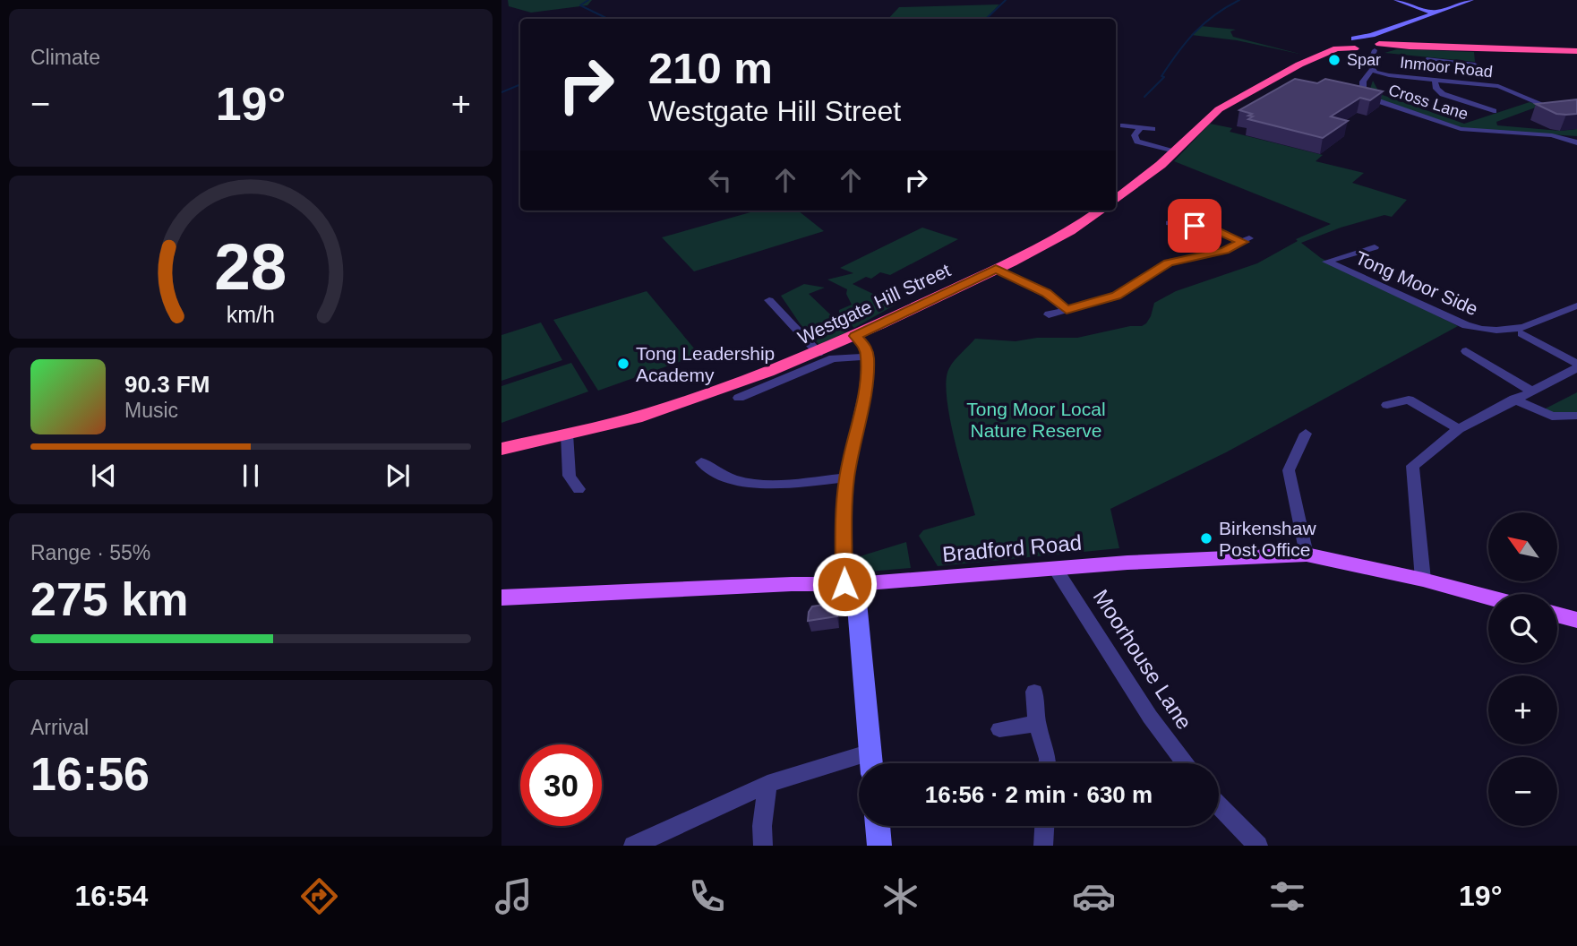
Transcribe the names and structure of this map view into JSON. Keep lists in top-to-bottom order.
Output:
{
  "streets": {
    "highway": ["Westgate Hill Street"],
    "main road": ["Bradford Road"],
    "street": [
      "Inmoor Road",
      "Cross Lane",
      "Tong Moor Side",
      "Moorhouse Lane"
    ]
  },
  "crossings": [
    ["Inmoor Road", "Cross Lane"],
    ["Bradford Road", "Moorhouse Lane"]
  ],
  "parks": ["Tong Moor Local Nature Reserve"],
  "places": ["Spar", "Tong Leadership Academy", "Birkenshaw Post Office"],
  "north": "top left",
  "page": {
    "tile": [
      "Climate",
      ["Range · 55%", "275 km"],
      ["Arrival", "16:56"]
    ],
    "turn": ["210 m", "Westgate Hill Street"],
    "heat": ["−", "19°", "+"],
    "song": ["90.3 FM", "Music"],
    "map_buttons": ["+", "−"],
    "limit": "30",
    "trip": "16:56 · 2 min · 630 m",
    "tabs": ["16:54", "19°"],
    "gauge": ["28", "km/h"]
  }
}
